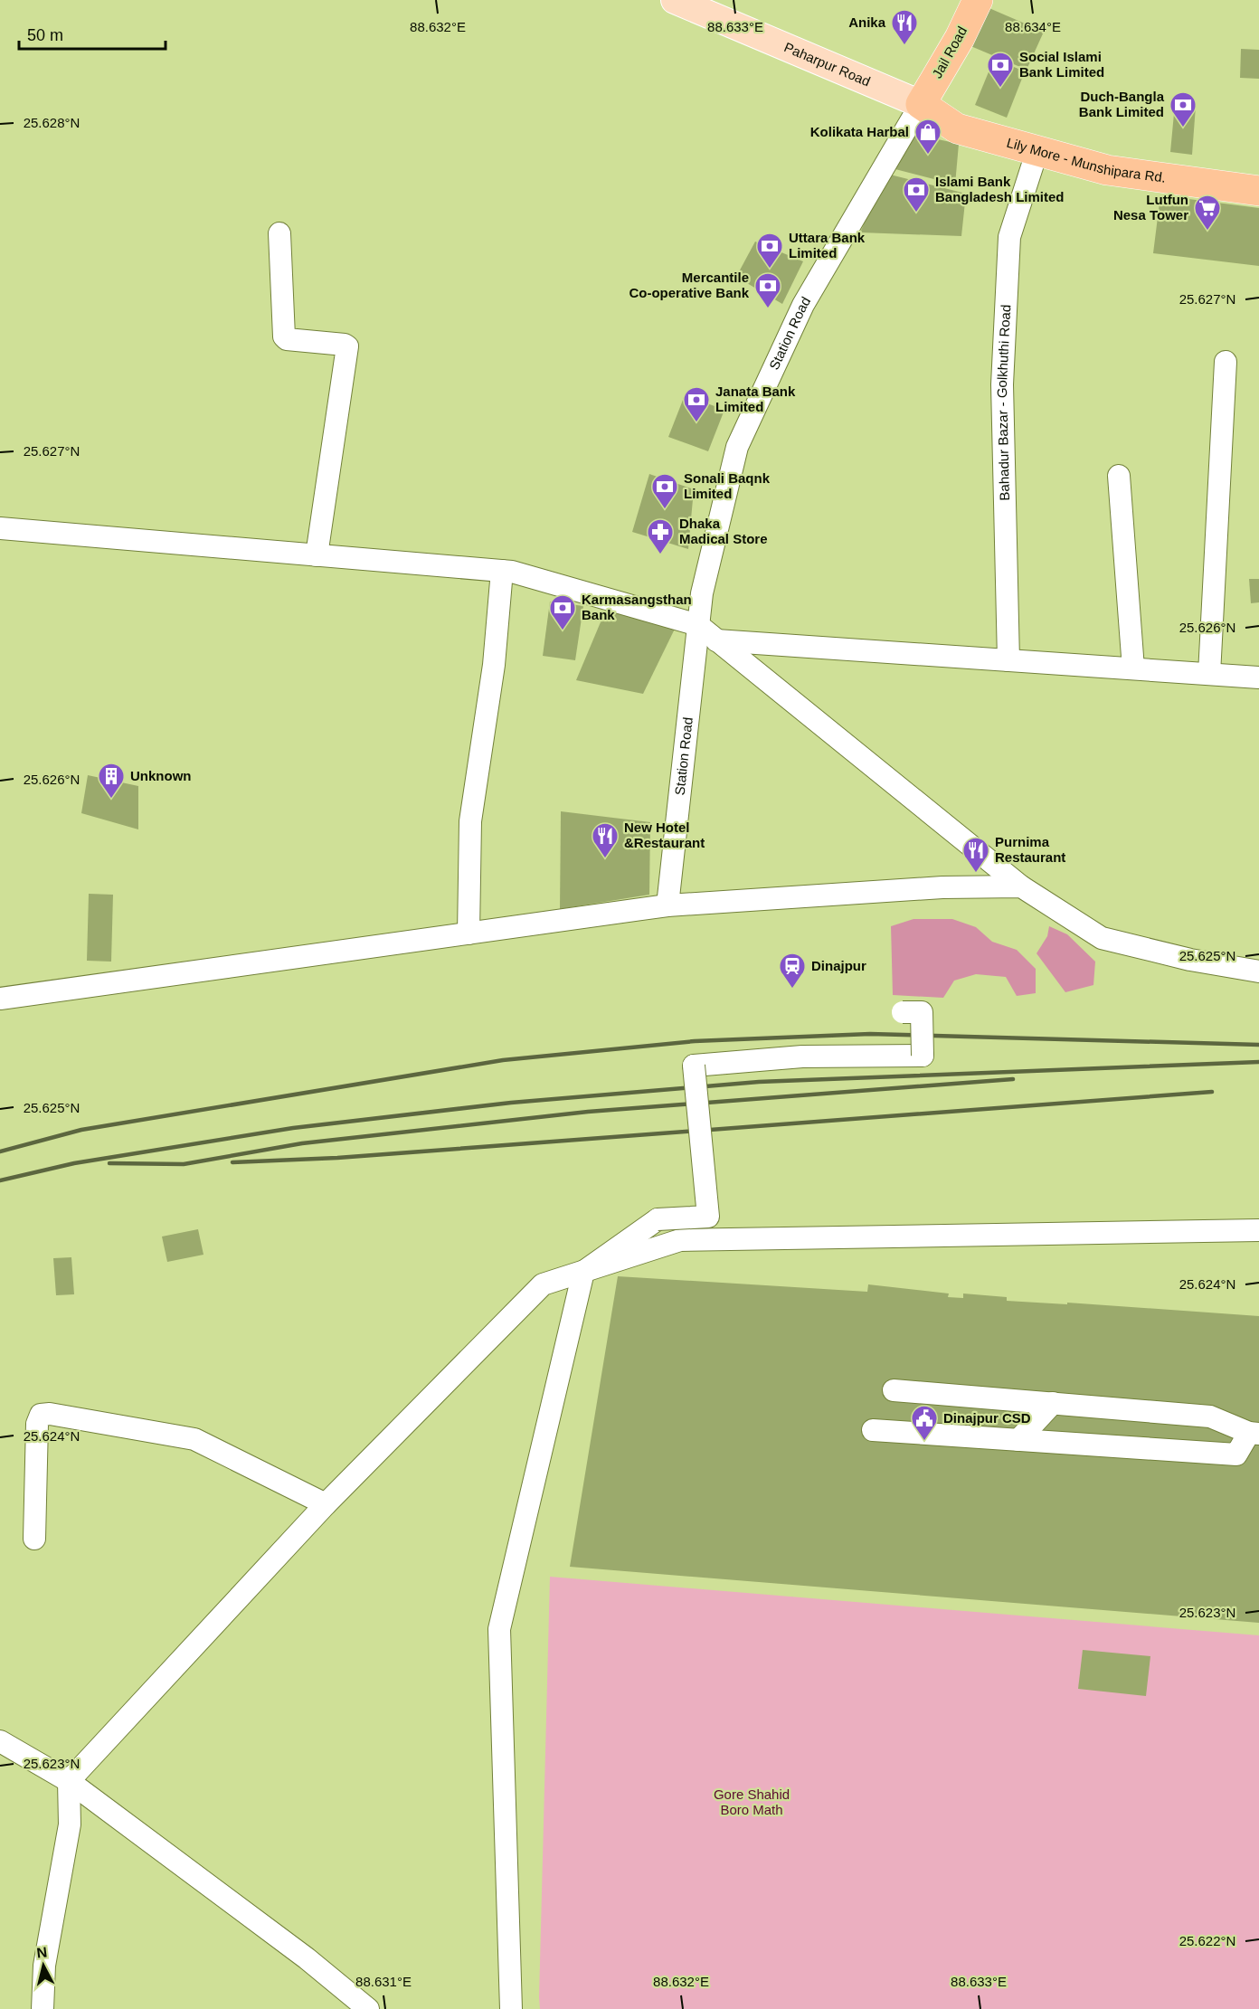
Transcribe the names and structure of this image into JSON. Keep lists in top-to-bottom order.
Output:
{
  "streets": {
    "highway": ["Jail Road", "Lily More - Munshipara Rd."],
    "main road": ["Paharpur Road"],
    "street": ["Station Road", "Bahadur Bazar - Golkhuthi Road"]
  },
  "crossings": [
    ["Jail Road", "Paharpur Road"],
    ["Jail Road", "Lily More - Munshipara Rd."],
    ["Jail Road", "Station Road"],
    ["Paharpur Road", "Lily More - Munshipara Rd."],
    ["Paharpur Road", "Station Road"],
    ["Lily More - Munshipara Rd.", "Station Road"],
    ["Lily More - Munshipara Rd.", "Bahadur Bazar - Golkhuthi Road"]
  ],
  "parks": ["Gore Shahid Boro Math"],
  "places": {
    "restaurant": ["Anika", "New Hotel &Restaurant", "Purnima Restaurant"],
    "bank": [
      "Social Islami Bank Limited",
      "Duch-Bangla Bank Limited",
      "Islami Bank Bangladesh Limited",
      "Uttara Bank Limited",
      "Mercantile Co-operative Bank",
      "Janata Bank Limited",
      "Sonali Baqnk Limited",
      "Karmasangsthan Bank"
    ],
    "shop": ["Kolikata Harbal"],
    "supermarket": ["Lutfun Nesa Tower"],
    "pharmacy": ["Dhaka Madical Store"],
    "building": ["Unknown"],
    "station": ["Dinajpur"],
    "public building": ["Dinajpur CSD"]
  },
  "scale_bar": "50 m",
  "north": "top",
  "coordinates": [
    "88.632°E",
    "88.633°E",
    "88.634°E",
    "25.628°N",
    "25.627°N",
    "25.626°N",
    "25.625°N",
    "25.624°N",
    "25.623°N",
    "25.622°N",
    "88.631°E"
  ]
}
